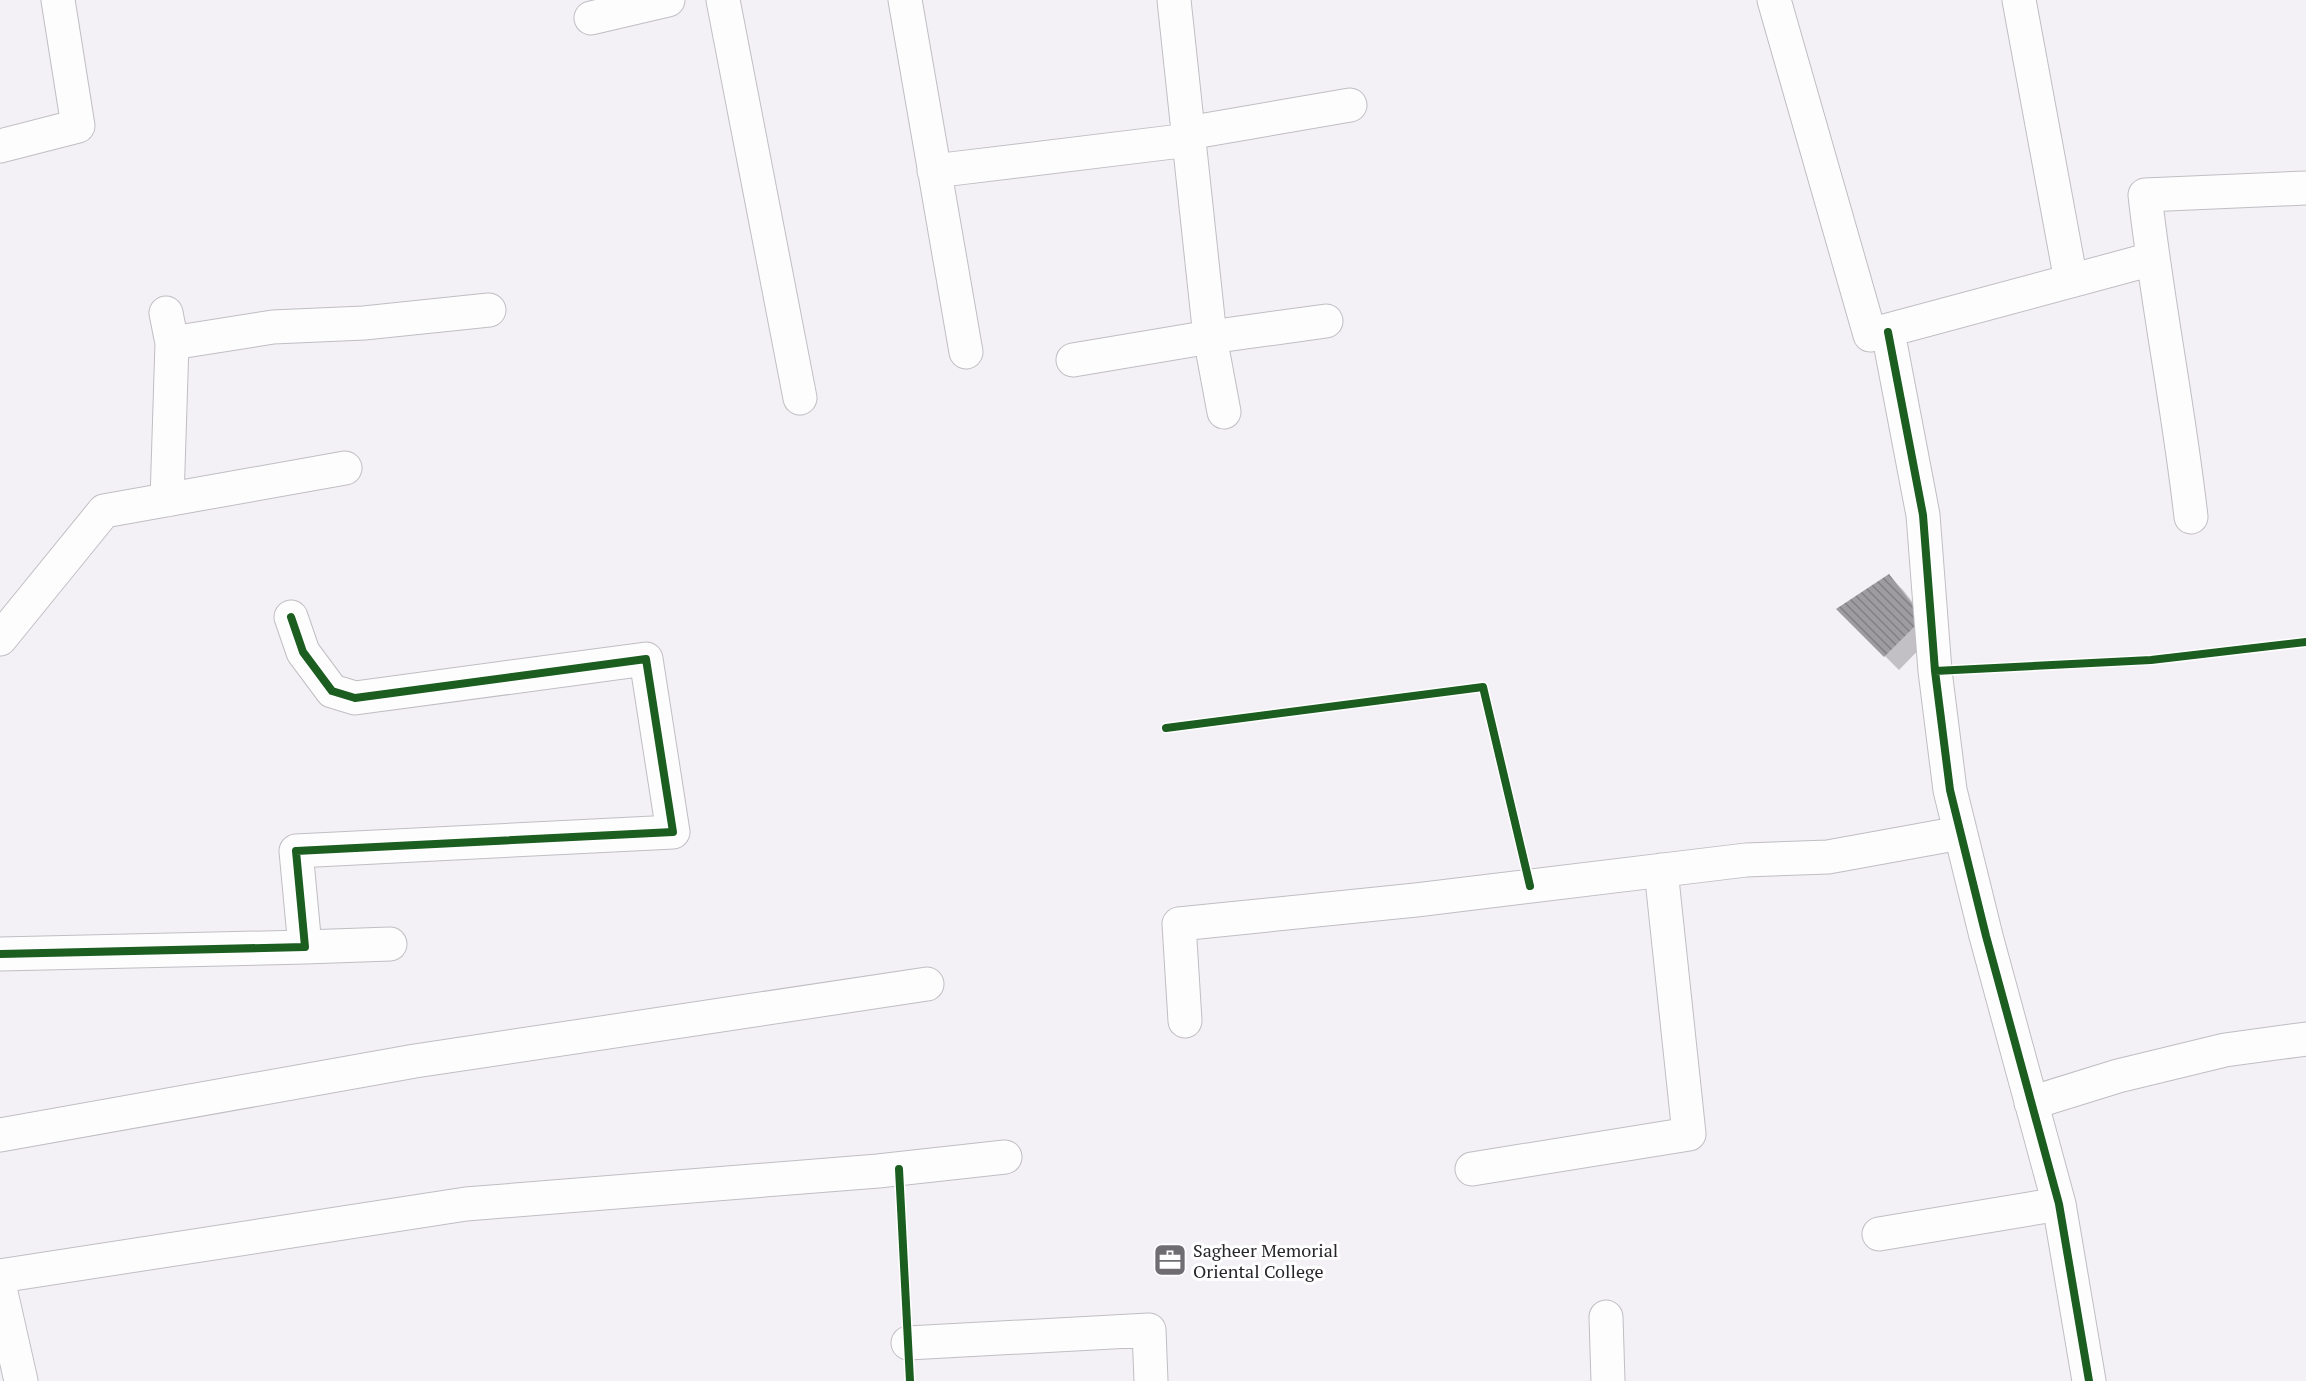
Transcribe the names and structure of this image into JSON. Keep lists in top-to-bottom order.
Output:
{
  "places": {
    "office": ["Sagheer Memorial Oriental College"]
  }
}
